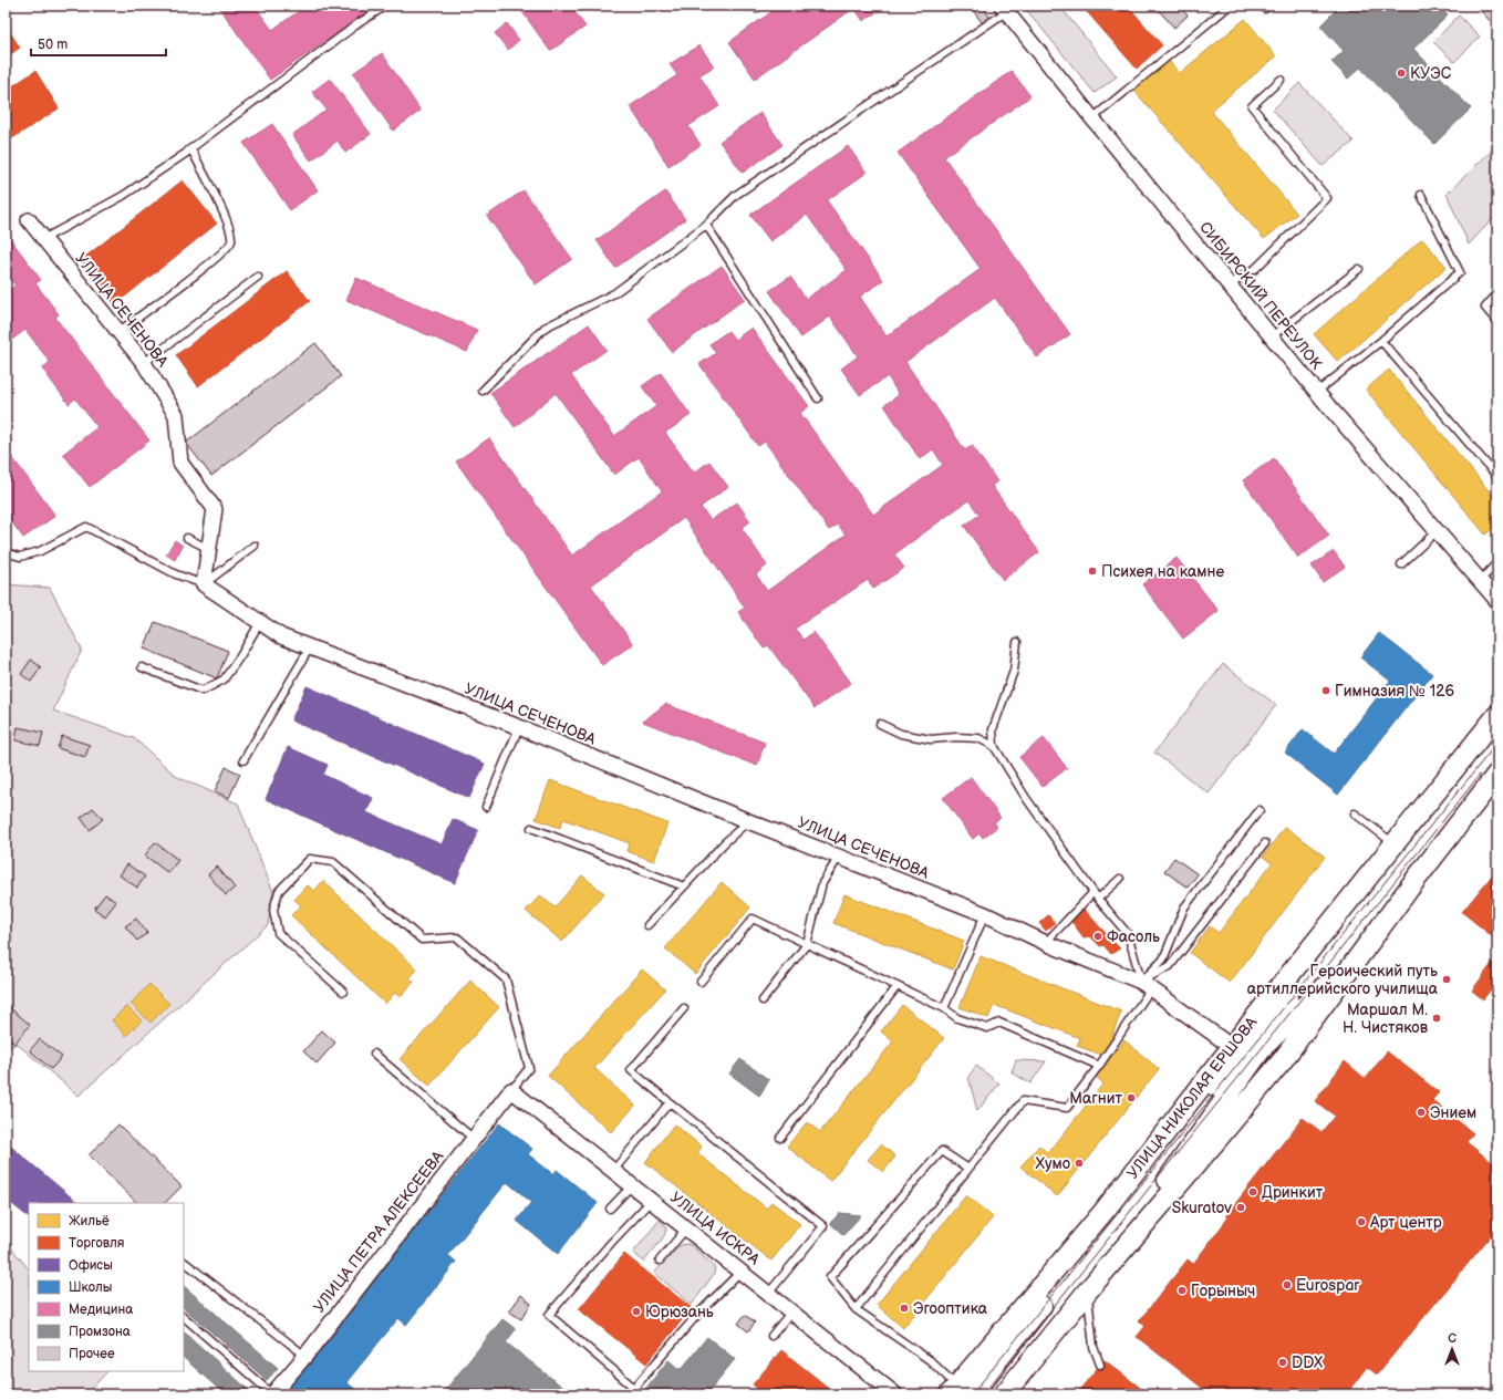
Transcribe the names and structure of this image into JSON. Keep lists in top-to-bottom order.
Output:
{
  "streets": {
    "main road": ["УЛИЦА НИКОЛАЯ ЕРШОВА"],
    "street": [
      "СИБИРСКИЙ ПЕРЕУЛОК",
      "УЛИЦА СЕЧЕНОВА",
      "УЛИЦА ИСКРА",
      "УЛИЦА ПЕТРА АЛЕКСЕЕВА"
    ]
  },
  "crossings": [
    ["УЛИЦА СЕЧЕНОВА", "УЛИЦА НИКОЛАЯ ЕРШОВА"],
    ["УЛИЦА ИСКРА", "УЛИЦА ПЕТРА АЛЕКСЕЕВА"]
  ],
  "places": [
    "КУЭС",
    "Психея на камне",
    "Гимназия № 126",
    "Фасоль",
    "Героический путь артиллерийского училища",
    "Маршал М. Н. Чистяков",
    "Магнит",
    "Энием",
    "Хумо",
    "Дринкит",
    "Skuratov",
    "Арт центр",
    "Eurospar",
    "Горыныч",
    "Эгооптика",
    "Юрюзань",
    "DDX"
  ],
  "legend": [
    "Жильё",
    "Торговля",
    "Офисы",
    "Школы",
    "Медицина",
    "Промзона",
    "Прочее"
  ],
  "scale_bar": "50 m",
  "north": "top"
}
